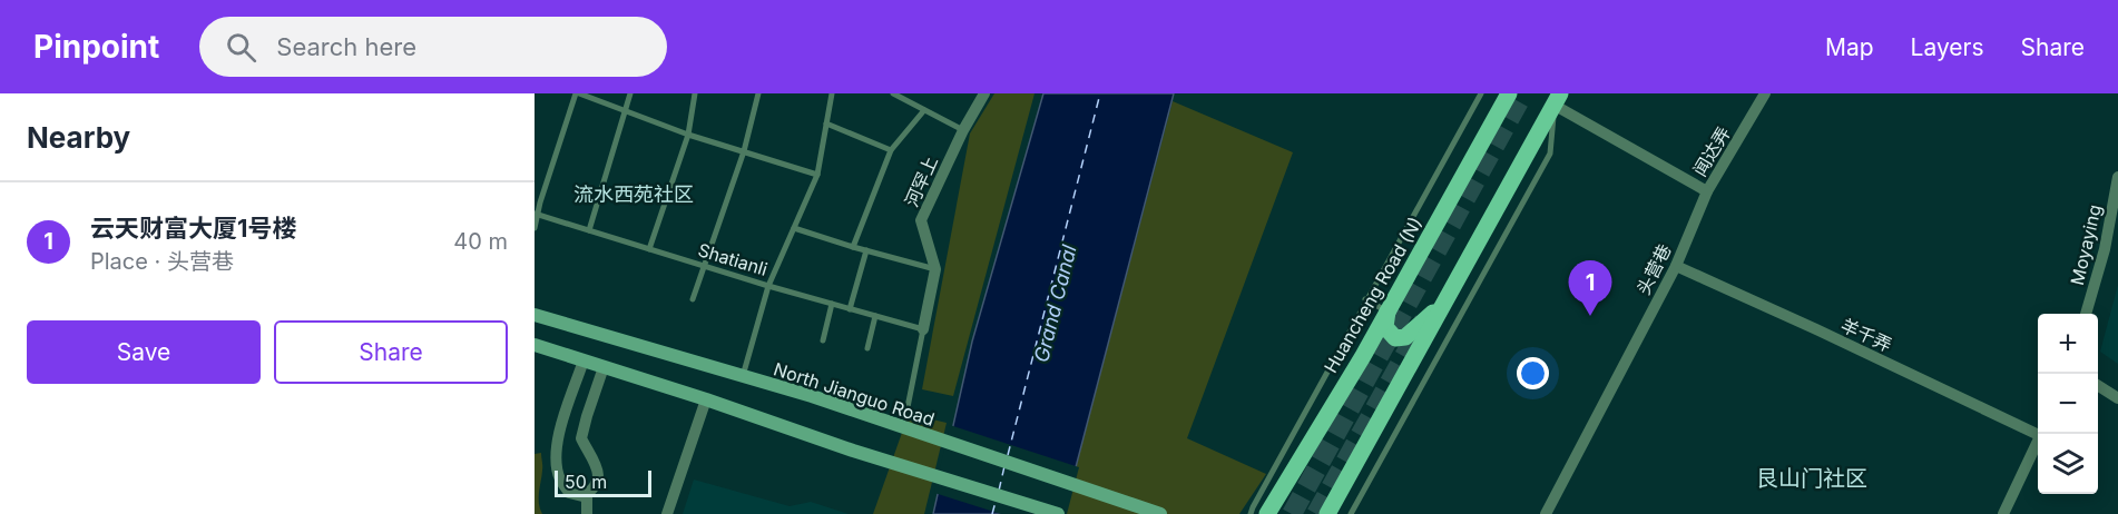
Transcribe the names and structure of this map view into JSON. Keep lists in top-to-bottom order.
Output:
{
  "streets": {
    "main road": ["Huancheng Road (N)", "North Jianguo Road"],
    "street": [
      "闻达弄",
      "河罕上",
      "Moyaying",
      "头营巷",
      "羊千弄"
    ],
    "lane": ["Shatianli"]
  },
  "crossings": [
    ["闻达弄", "头营巷"],
    ["河罕上", "Shatianli"],
    ["头营巷", "羊千弄"]
  ],
  "districts": ["流水西苑社区", "艮山门社区"],
  "water": ["Grand Canal"],
  "scale_bar": "50 m",
  "page": {
    "header": "Pinpoint",
    "search": "Search here",
    "nav": ["Map", "Layers", "Share"],
    "heading": "Nearby",
    "list": [
      {
        "mark": "1",
        "name": "云天财富大厦1号楼",
        "note": "Place · 头营巷",
        "value": "40 m"
      }
    ],
    "pins": "1",
    "buttons": ["Save", "Share"],
    "map_buttons": ["+", "−"],
    "scale": "50 m"
  }
}
